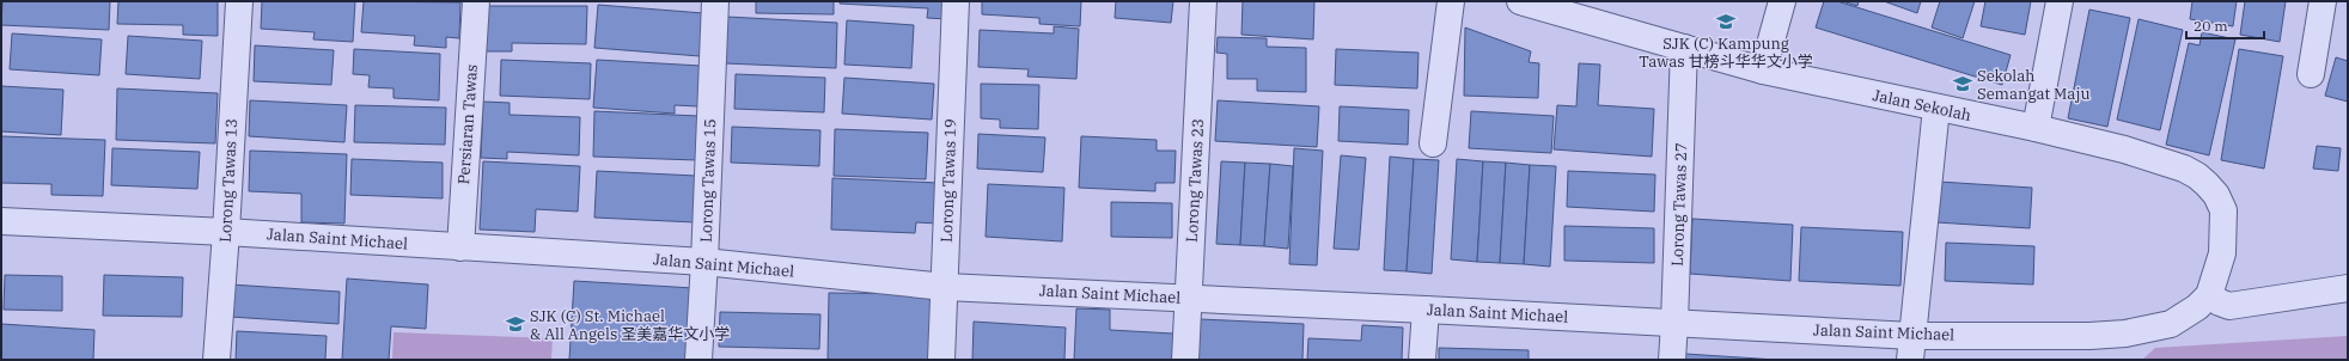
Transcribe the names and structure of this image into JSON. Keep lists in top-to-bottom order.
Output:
{
  "streets": {
    "street": [
      "Jalan Sekolah",
      "Persiaran Tawas",
      "Lorong Tawas 13",
      "Lorong Tawas 15",
      "Lorong Tawas 19",
      "Lorong Tawas 23",
      "Lorong Tawas 27",
      "Jalan Saint Michael"
    ]
  },
  "crossings": [
    ["Jalan Sekolah", "Lorong Tawas 27"],
    ["Jalan Sekolah", "Jalan Saint Michael"],
    ["Persiaran Tawas", "Jalan Saint Michael"],
    ["Lorong Tawas 13", "Jalan Saint Michael"],
    ["Lorong Tawas 15", "Jalan Saint Michael"],
    ["Lorong Tawas 19", "Jalan Saint Michael"],
    ["Lorong Tawas 23", "Jalan Saint Michael"],
    ["Lorong Tawas 27", "Jalan Saint Michael"]
  ],
  "places": {
    "school or university": ["SJK (C) Kampung Tawas 甘榜斗华华文小学", "Sekolah Semangat Maju", "SJK (C) St. Michael & All Angels 圣美嘉华文小学"]
  },
  "scale_bar": "20 m"
}
